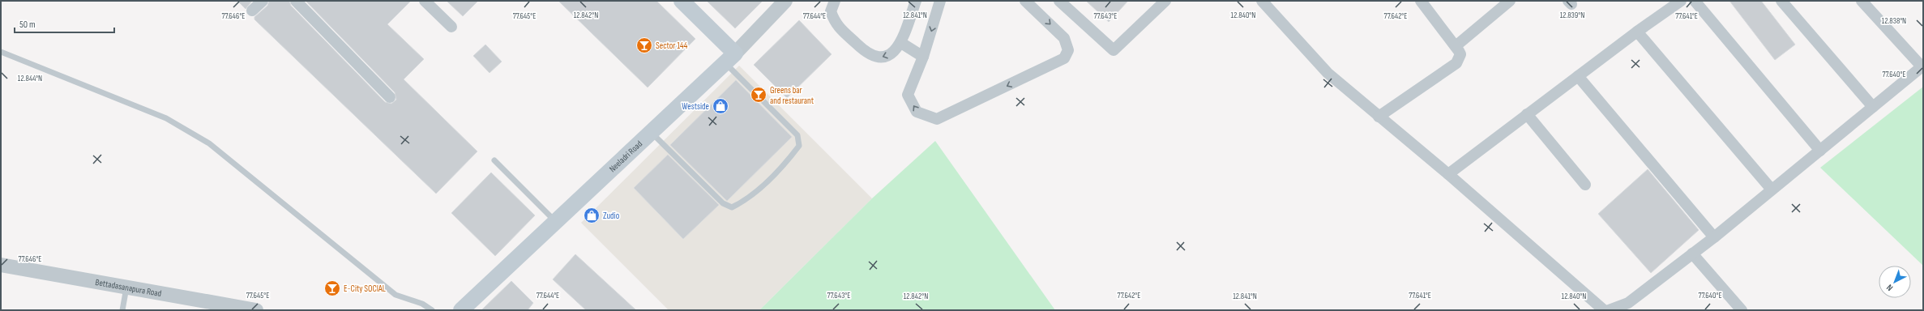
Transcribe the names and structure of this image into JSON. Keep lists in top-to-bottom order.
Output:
{
  "streets": {
    "main road": ["Neeladri Road"],
    "street": ["Bettadasanapura Road"]
  },
  "places": {
    "bar": ["Sector 144", "Greens bar and restaurant", "E-City SOCIAL"],
    "shop": ["Westside", "Zudio"]
  },
  "scale_bar": "50 m",
  "north": "bottom left",
  "coordinates": [
    "12.839°N",
    "12.842°N",
    "12.841°N",
    "12.840°N",
    "77.646°E",
    "77.645°E",
    "77.644°E",
    "77.643°E",
    "77.642°E",
    "77.641°E",
    "12.838°N",
    "77.640°E",
    "12.844°N"
  ]
}
